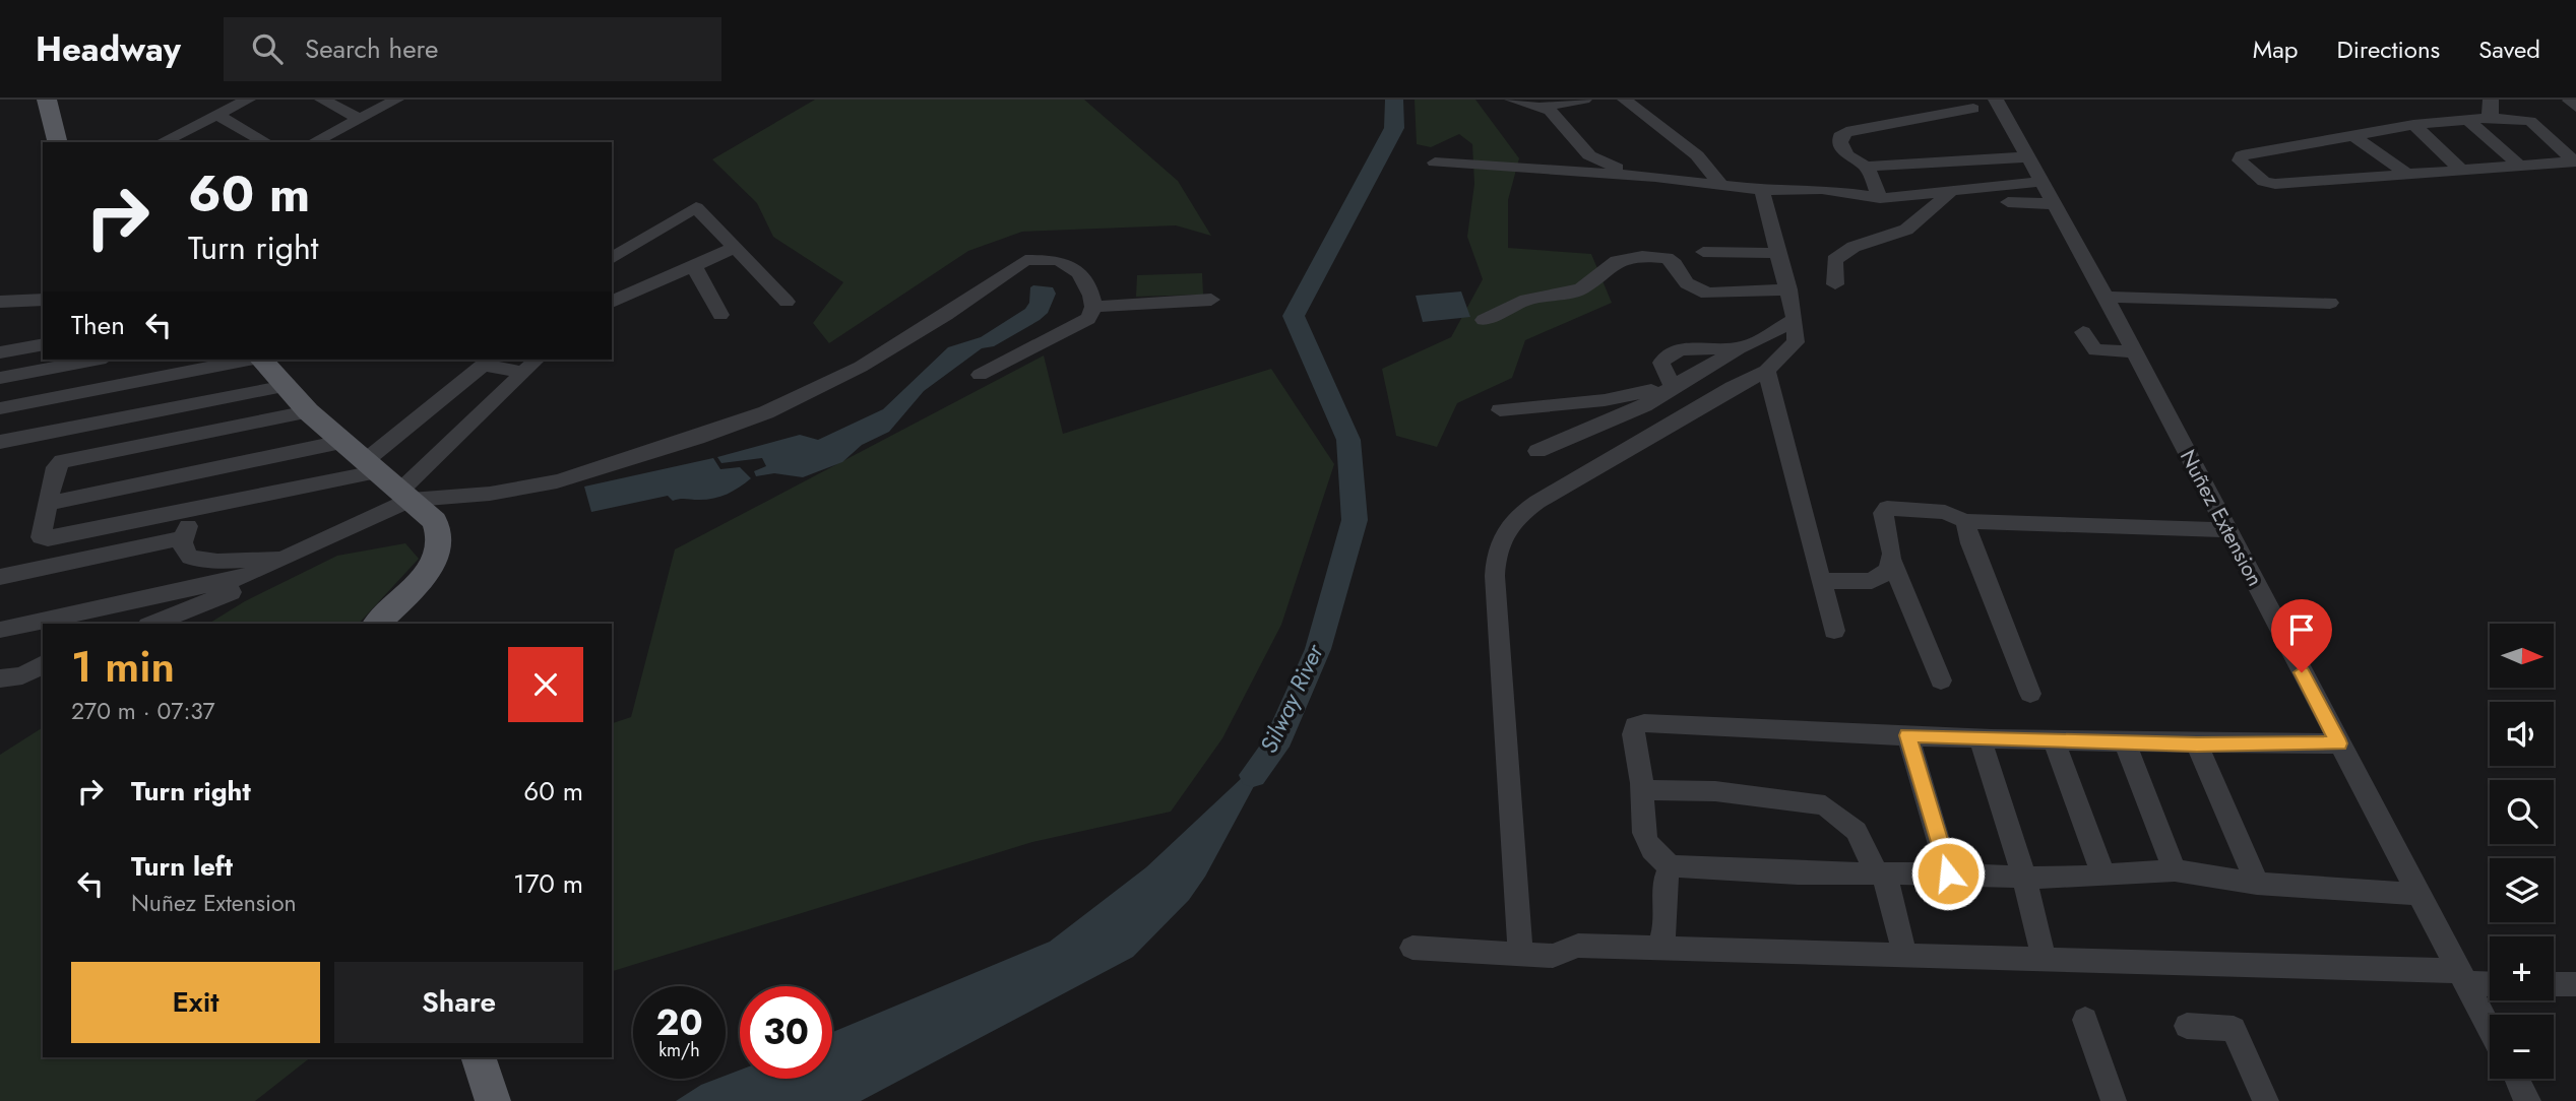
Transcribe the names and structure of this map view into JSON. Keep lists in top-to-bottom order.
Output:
{
  "streets": {
    "street": ["Nuñez Extension"]
  },
  "water": ["Silway River"],
  "north": "right",
  "page": {
    "header": "Headway",
    "search": "Search here",
    "nav": ["Map", "Directions", "Saved"],
    "turn": ["60 m", "Turn right"],
    "then": "Then",
    "map_buttons": ["+", "−"],
    "heading": ["1 min", "270 m · 07:37"],
    "list": [
      {
        "name": "Turn right",
        "value": "60 m"
      },
      {
        "name": "Turn left",
        "note": "Nuñez Extension",
        "value": "170 m"
      }
    ],
    "buttons": ["Exit", "Share"],
    "speed": "20 km/h",
    "limit": "30"
  }
}
